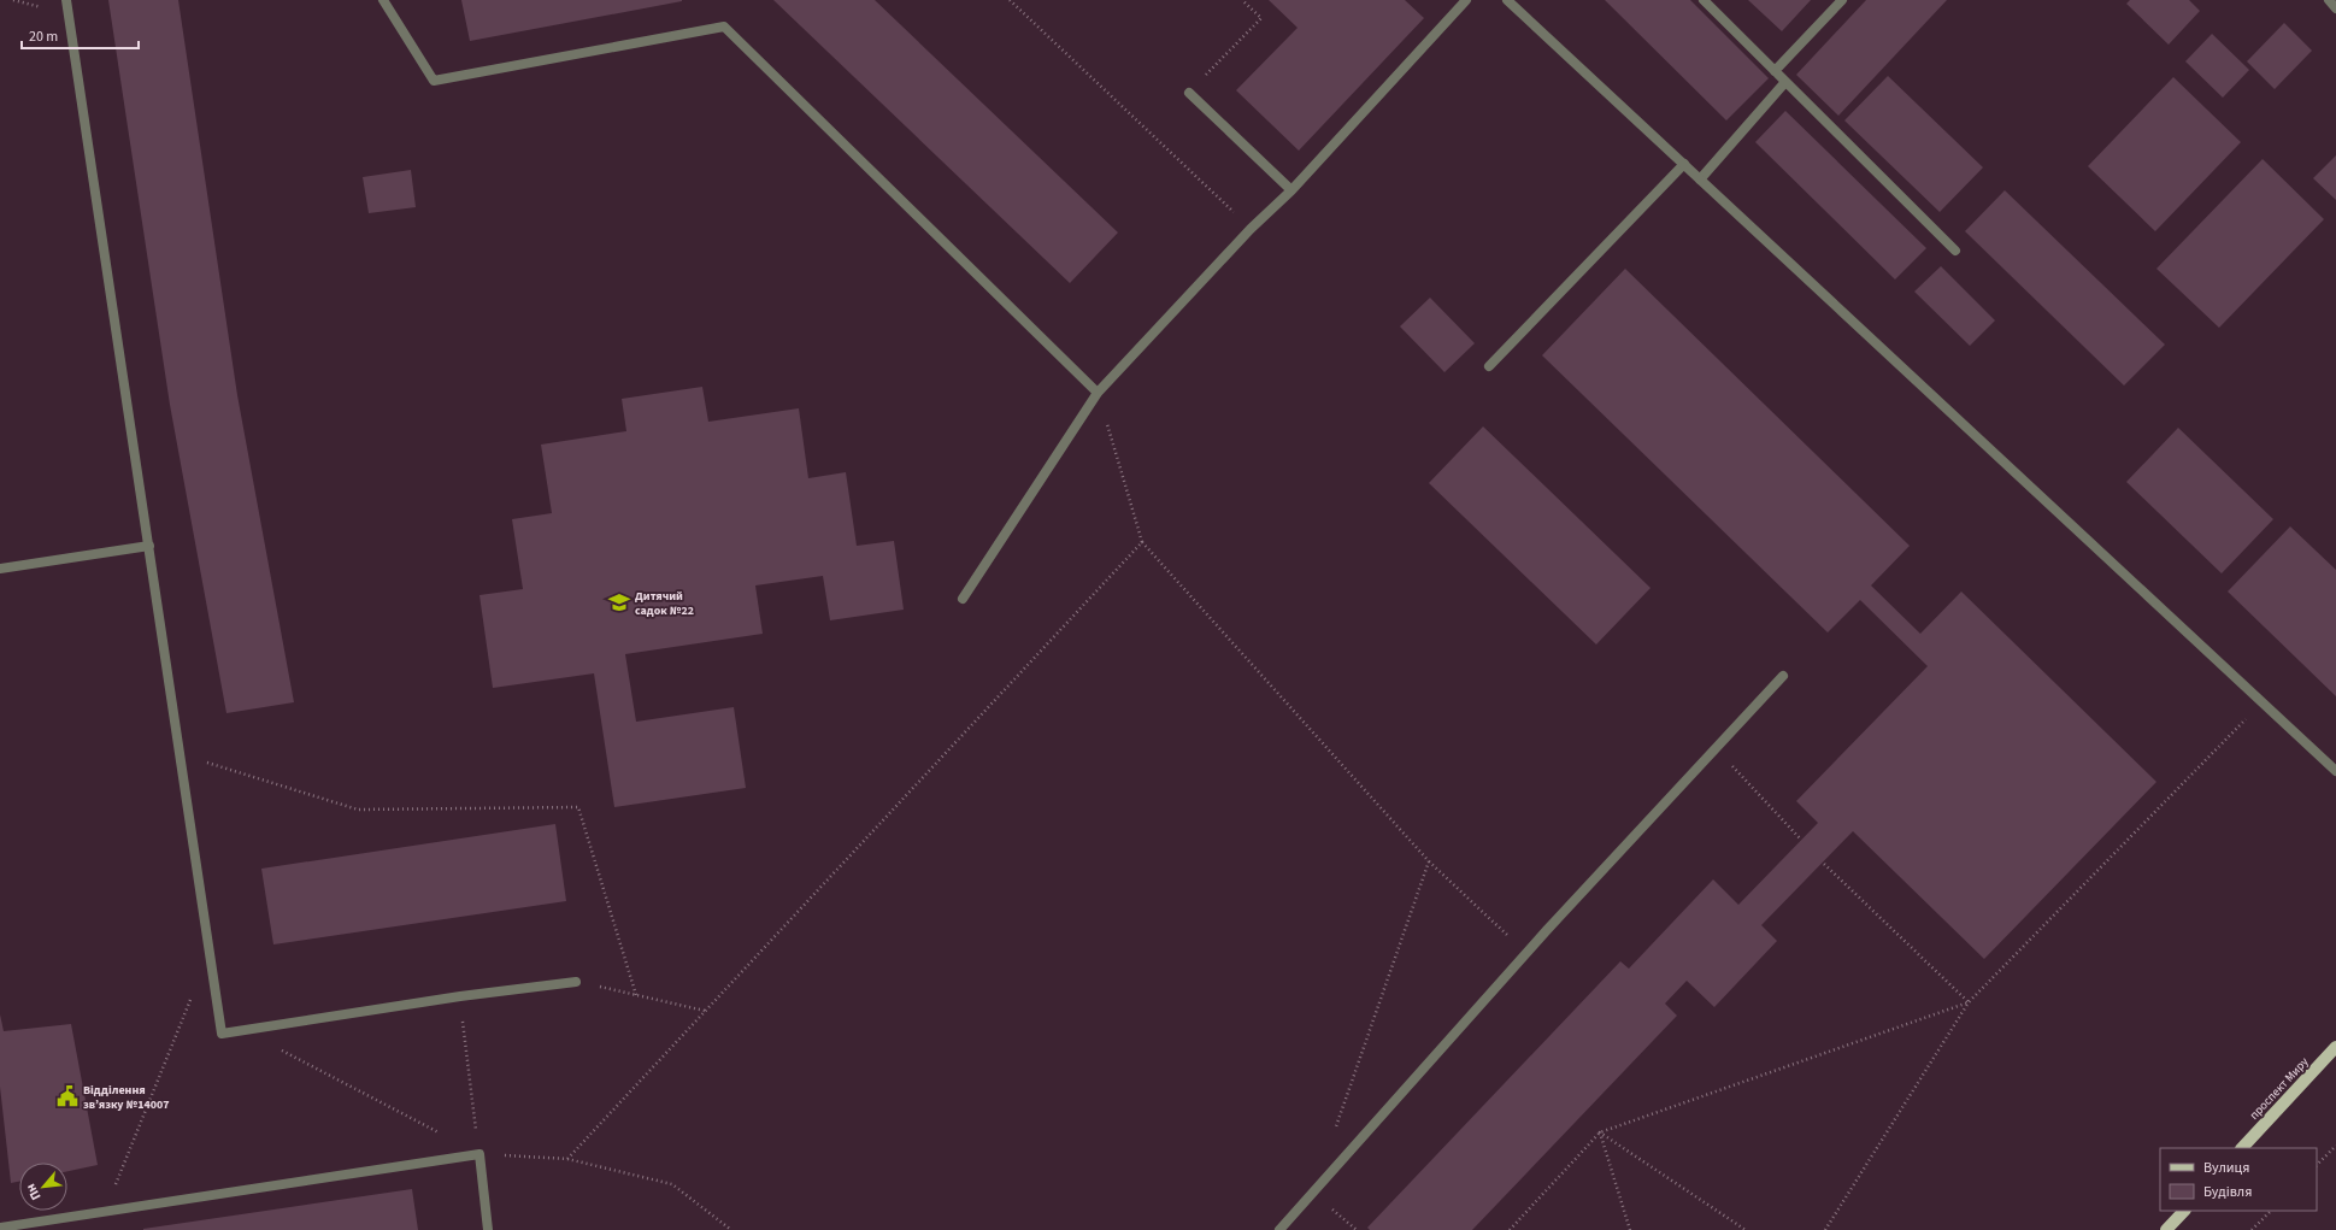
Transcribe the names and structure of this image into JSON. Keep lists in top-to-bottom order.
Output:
{
  "streets": {
    "main road": ["проспект Миру"]
  },
  "places": {
    "school or university": ["Дитячий садок №22"],
    "public building": ["Відділення зв’язку №14007"]
  },
  "legend": ["Вулиця", "Будівля"],
  "scale_bar": "20 m",
  "north": "bottom left"
}
